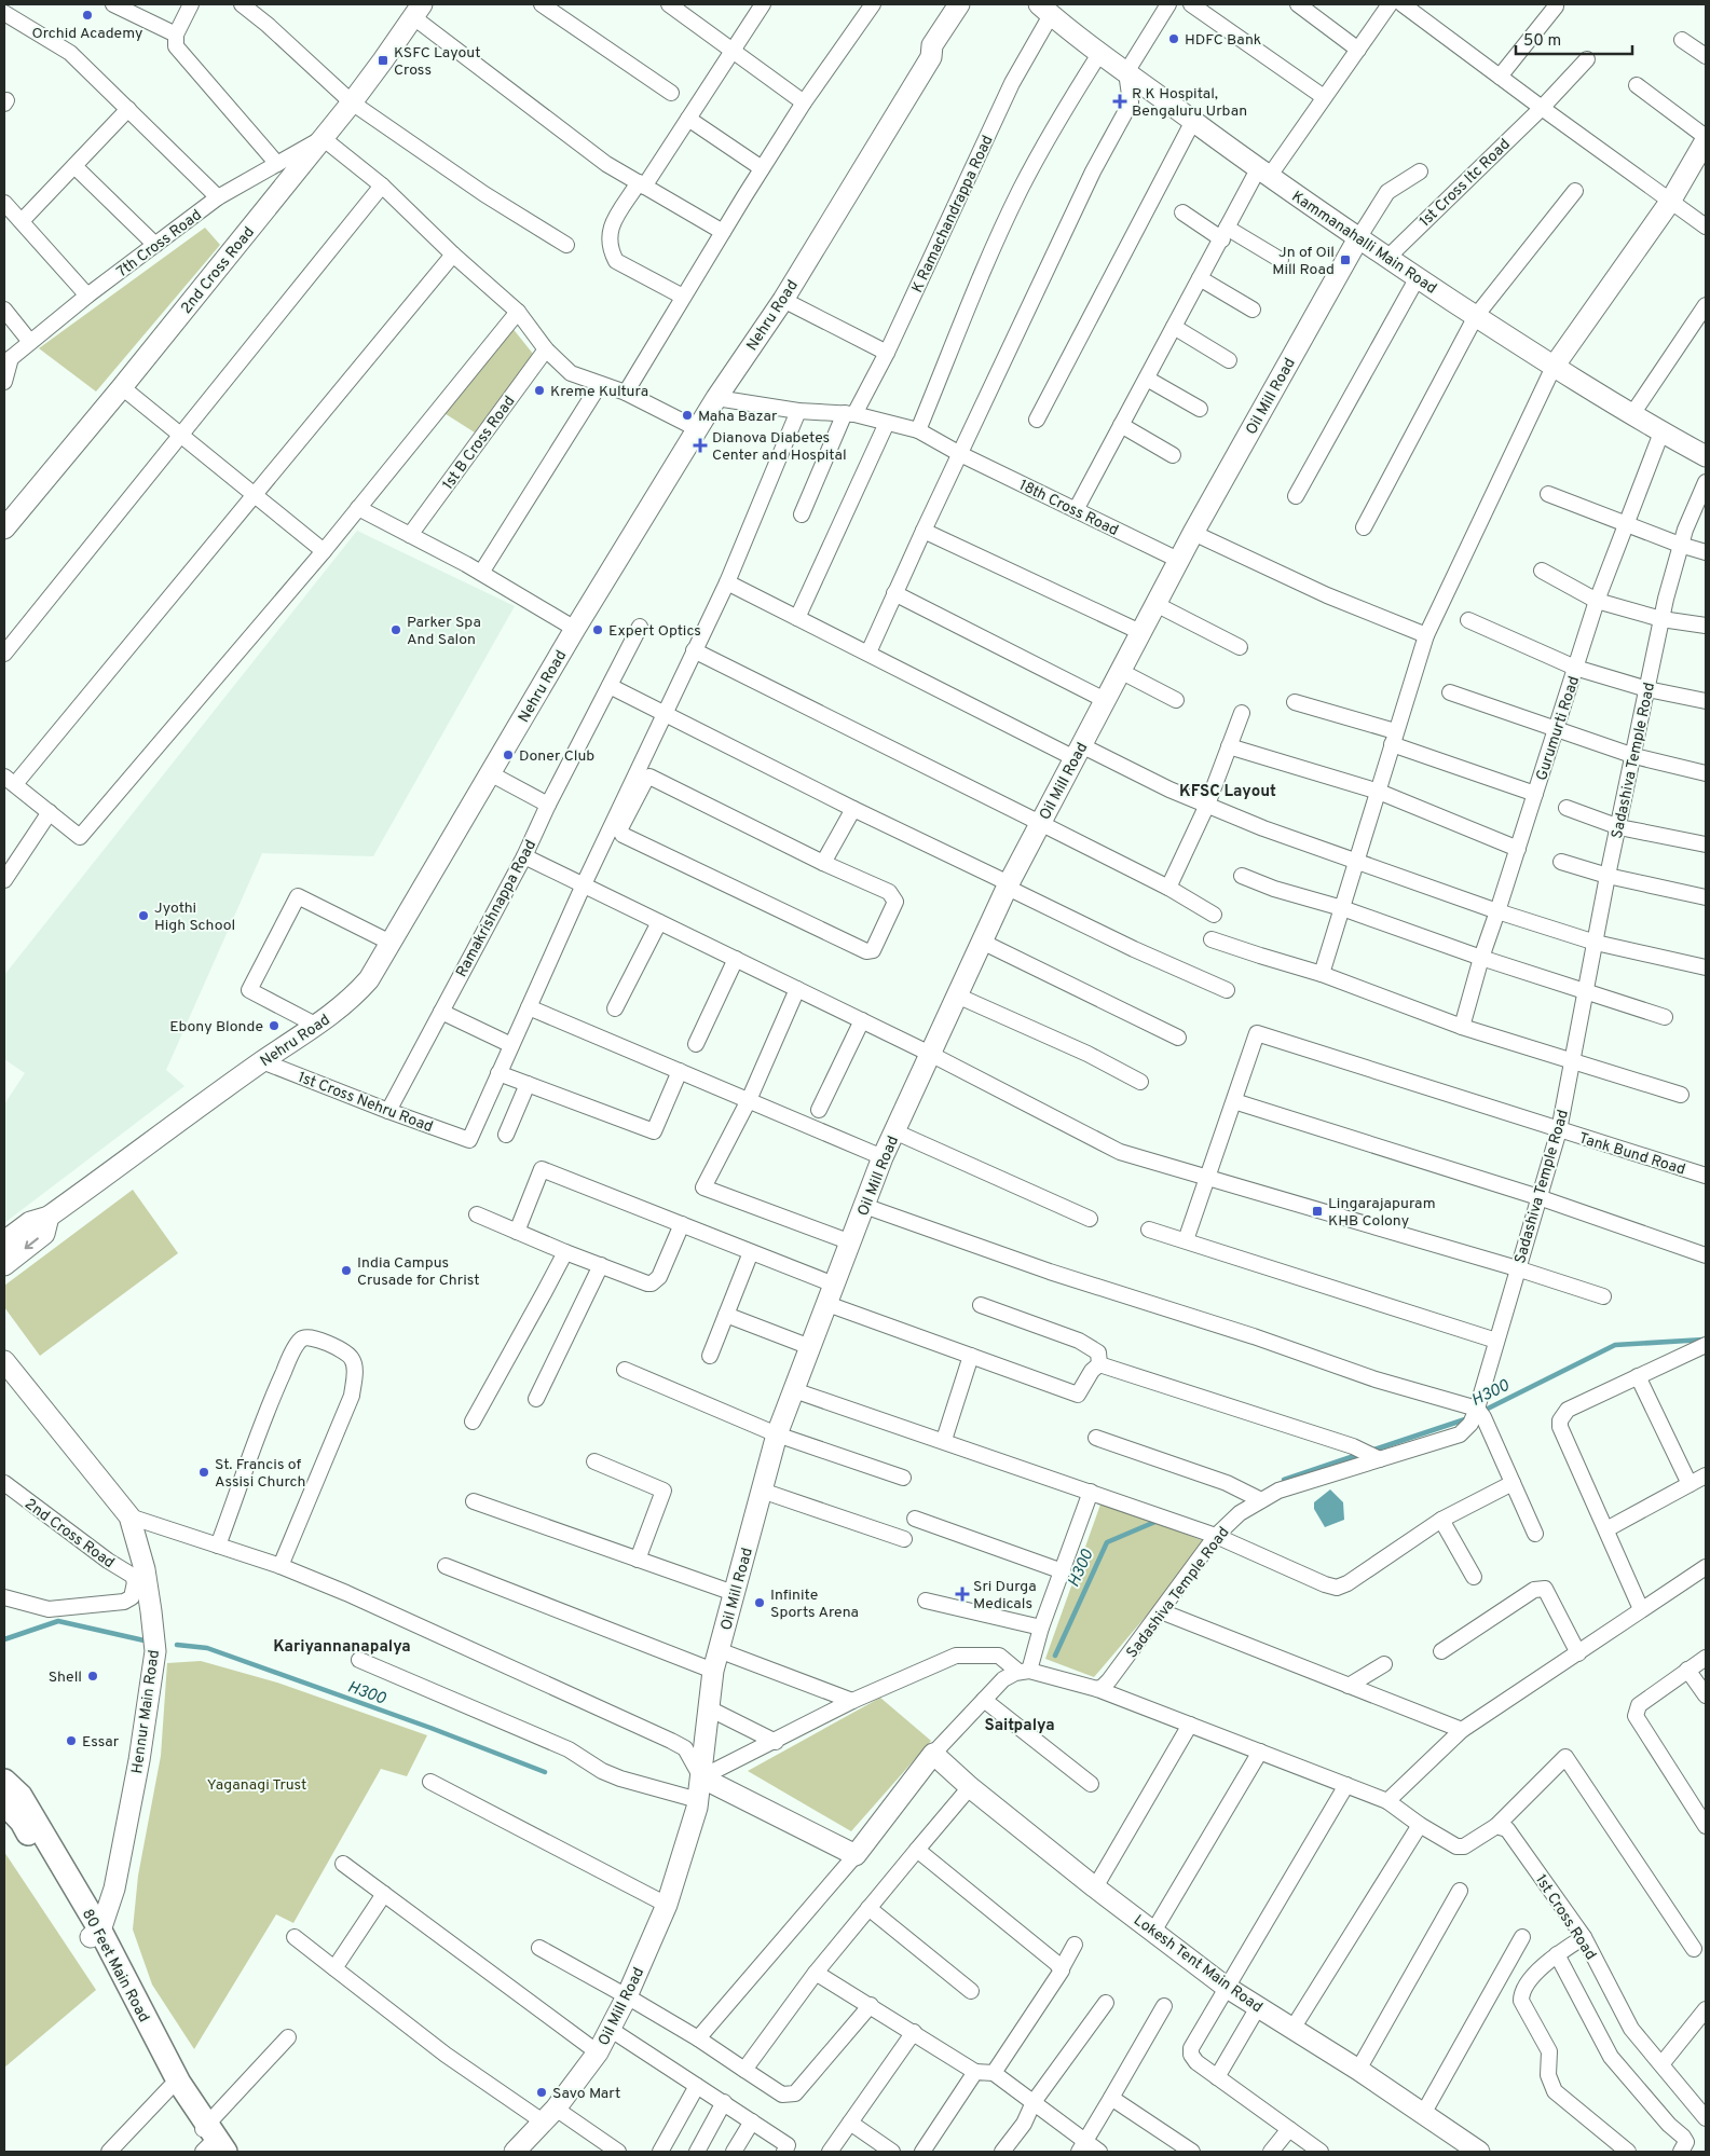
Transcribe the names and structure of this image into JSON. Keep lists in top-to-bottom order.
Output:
{
  "streets": {
    "main road": ["80 Feet Main Road"],
    "street": [
      "1st Cross Itc Road",
      "K Ramachandrappa Road",
      "Kammanahalli Main Road",
      "7th Cross Road",
      "2nd Cross Road",
      "Nehru Road",
      "Oil Mill Road",
      "1st B Cross Road",
      "18th Cross Road",
      "Gurumurti Road",
      "Sadashiva Temple Road",
      "Ramakrishnappa Road",
      "1st Cross Nehru Road",
      "Tank Bund Road",
      "Hennur Main Road",
      "1st Cross Road",
      "Lokesh Tent Main Road"
    ]
  },
  "crossings": [
    ["1st Cross Itc Road", "Kammanahalli Main Road"],
    ["K Ramachandrappa Road", "Kammanahalli Main Road"],
    ["K Ramachandrappa Road", "18th Cross Road"],
    ["Kammanahalli Main Road", "Oil Mill Road"],
    ["Kammanahalli Main Road", "Gurumurti Road"],
    ["7th Cross Road", "2nd Cross Road"],
    ["2nd Cross Road", "Hennur Main Road"],
    ["Nehru Road", "18th Cross Road"],
    ["Nehru Road", "1st Cross Nehru Road"],
    ["Oil Mill Road", "18th Cross Road"],
    ["Sadashiva Temple Road", "Tank Bund Road"],
    ["Ramakrishnappa Road", "1st Cross Nehru Road"],
    ["Hennur Main Road", "80 Feet Main Road"]
  ],
  "districts": ["KFSC Layout", "Kariyannanapalya", "Saitpalya"],
  "water": ["H300"],
  "parks": ["Yaganagi Trust"],
  "places": {
    "other": [
      "Orchid Academy",
      "HDFC Bank",
      "Kreme Kultura",
      "Maha Bazar",
      "Parker Spa And Salon",
      "Expert Optics",
      "Doner Club",
      "Jyothi High School",
      "Ebony Blonde",
      "India Campus Crusade for Christ",
      "St. Francis of Assisi Church",
      "Infinite Sports Arena",
      "Shell",
      "Essar",
      "Savo Mart"
    ],
    "transit": ["KSFC Layout Cross", "Jn of Oil Mill Road", "Lingarajapuram KHB Colony"],
    "health": ["R K Hospital, Bengaluru Urban", "Dianova Diabetes Center and Hospital", "Sri Durga Medicals"]
  },
  "scale_bar": "50 m"
}
